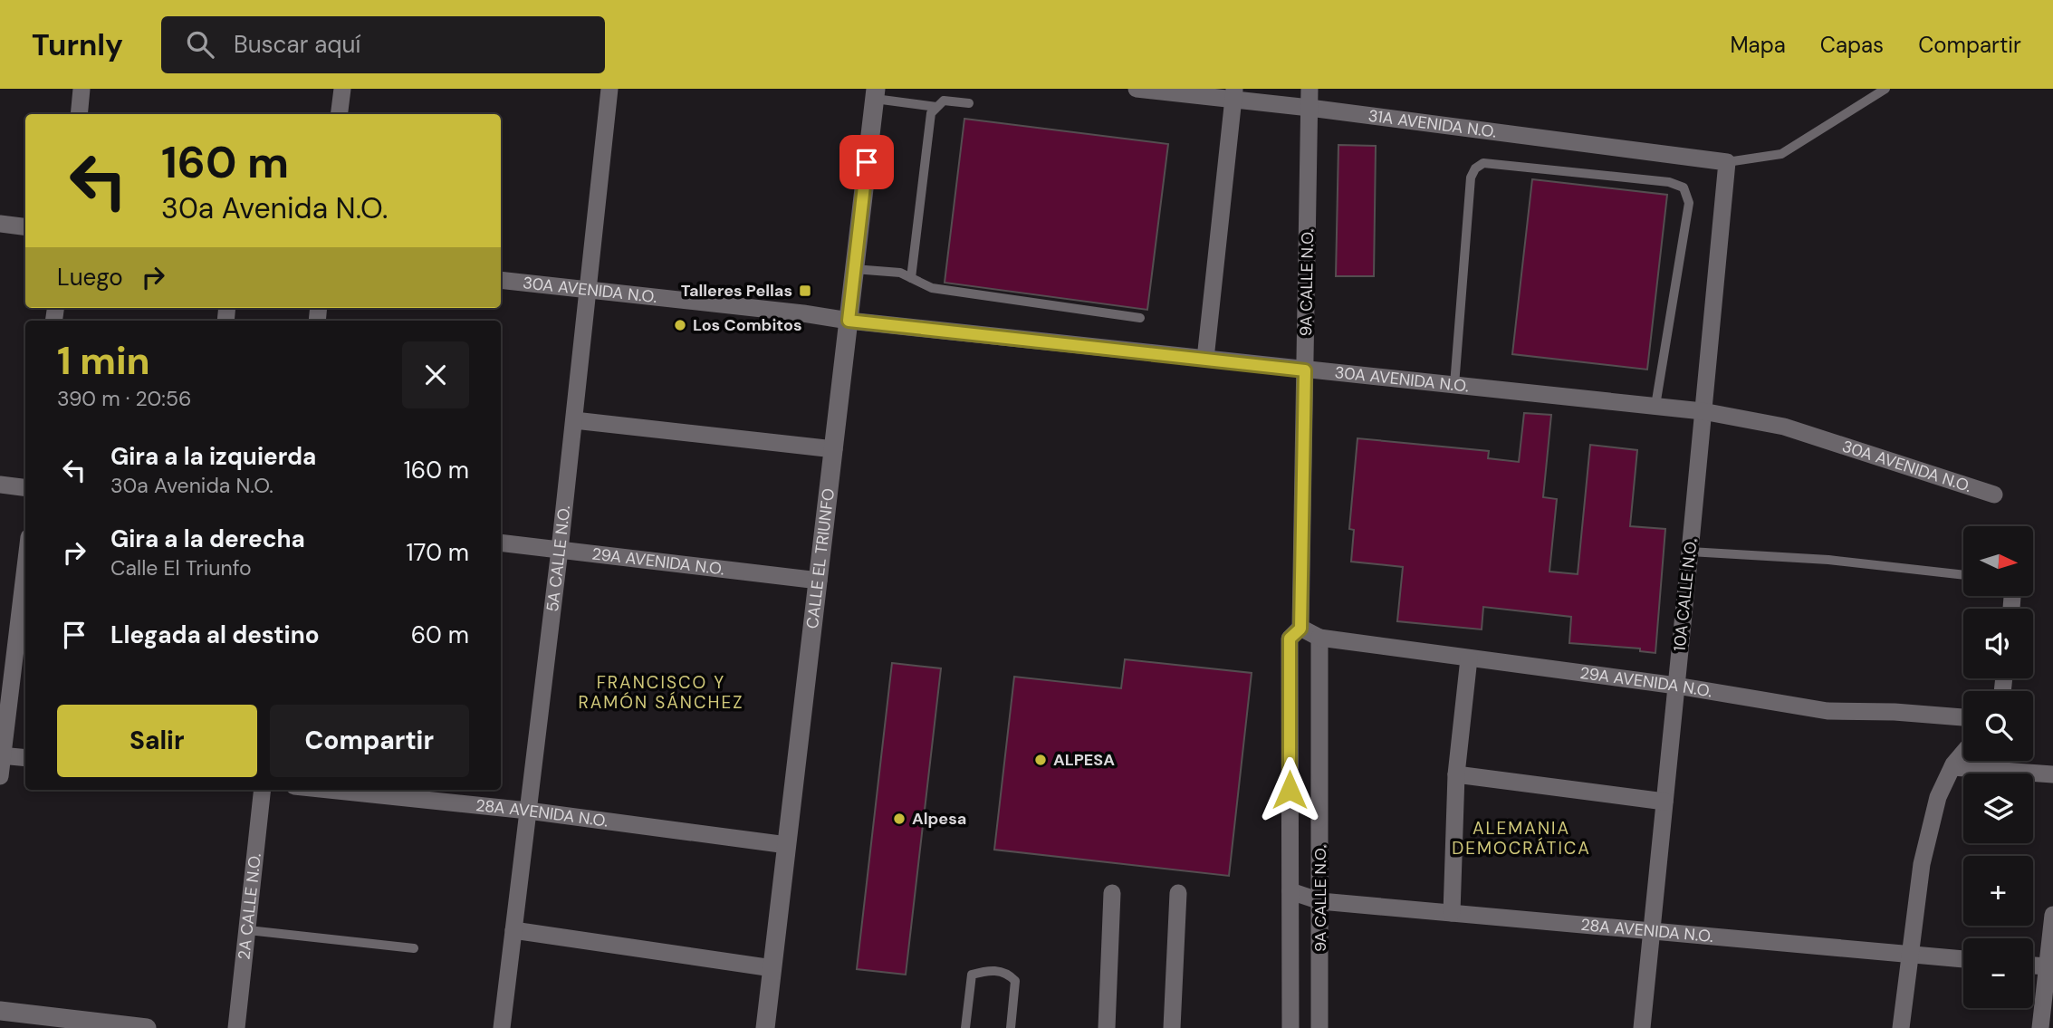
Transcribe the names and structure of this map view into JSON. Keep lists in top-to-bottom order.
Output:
{
  "streets": {
    "main road": ["CALLE EL TRIUNFO"],
    "street": [
      "31A AVENIDA N.O.",
      "9A CALLE N.O.",
      "30A AVENIDA N.O.",
      "5A CALLE N.O.",
      "29A AVENIDA N.O.",
      "10A CALLE N.O.",
      "28A AVENIDA N.O.",
      "2A CALLE N.O."
    ]
  },
  "crossings": [
    ["31A AVENIDA N.O.", "9A CALLE N.O."],
    ["31A AVENIDA N.O.", "10A CALLE N.O."],
    ["9A CALLE N.O.", "30A AVENIDA N.O."],
    ["9A CALLE N.O.", "29A AVENIDA N.O."],
    ["9A CALLE N.O.", "28A AVENIDA N.O."],
    ["30A AVENIDA N.O.", "5A CALLE N.O."],
    ["30A AVENIDA N.O.", "CALLE EL TRIUNFO"],
    ["30A AVENIDA N.O.", "10A CALLE N.O."],
    ["5A CALLE N.O.", "29A AVENIDA N.O."],
    ["5A CALLE N.O.", "28A AVENIDA N.O."],
    ["CALLE EL TRIUNFO", "29A AVENIDA N.O."],
    ["CALLE EL TRIUNFO", "28A AVENIDA N.O."],
    ["29A AVENIDA N.O.", "10A CALLE N.O."],
    ["10A CALLE N.O.", "28A AVENIDA N.O."]
  ],
  "districts": ["FRANCISCO Y RAMÓN SÁNCHEZ", "ALEMANIA DEMOCRÁTICA"],
  "places": {
    "transit": ["Talleres Pellas"],
    "other": ["Los Combitos", "ALPESA", "Alpesa"]
  },
  "north": "right",
  "page": {
    "header": "Turnly",
    "search": "Buscar aquí",
    "nav": ["Mapa", "Capas", "Compartir"],
    "turn": ["160 m", "30a Avenida N.O."],
    "then": "Luego",
    "heading": ["1 min", "390 m · 20:56"],
    "list": [
      {
        "name": "Gira a la izquierda",
        "note": "30a Avenida N.O.",
        "value": "160 m"
      },
      {
        "name": "Gira a la derecha",
        "note": "Calle El Triunfo",
        "value": "170 m"
      },
      {
        "name": "Llegada al destino",
        "value": "60 m"
      }
    ],
    "map_buttons": ["+", "−"],
    "buttons": ["Salir", "Compartir"]
  }
}
